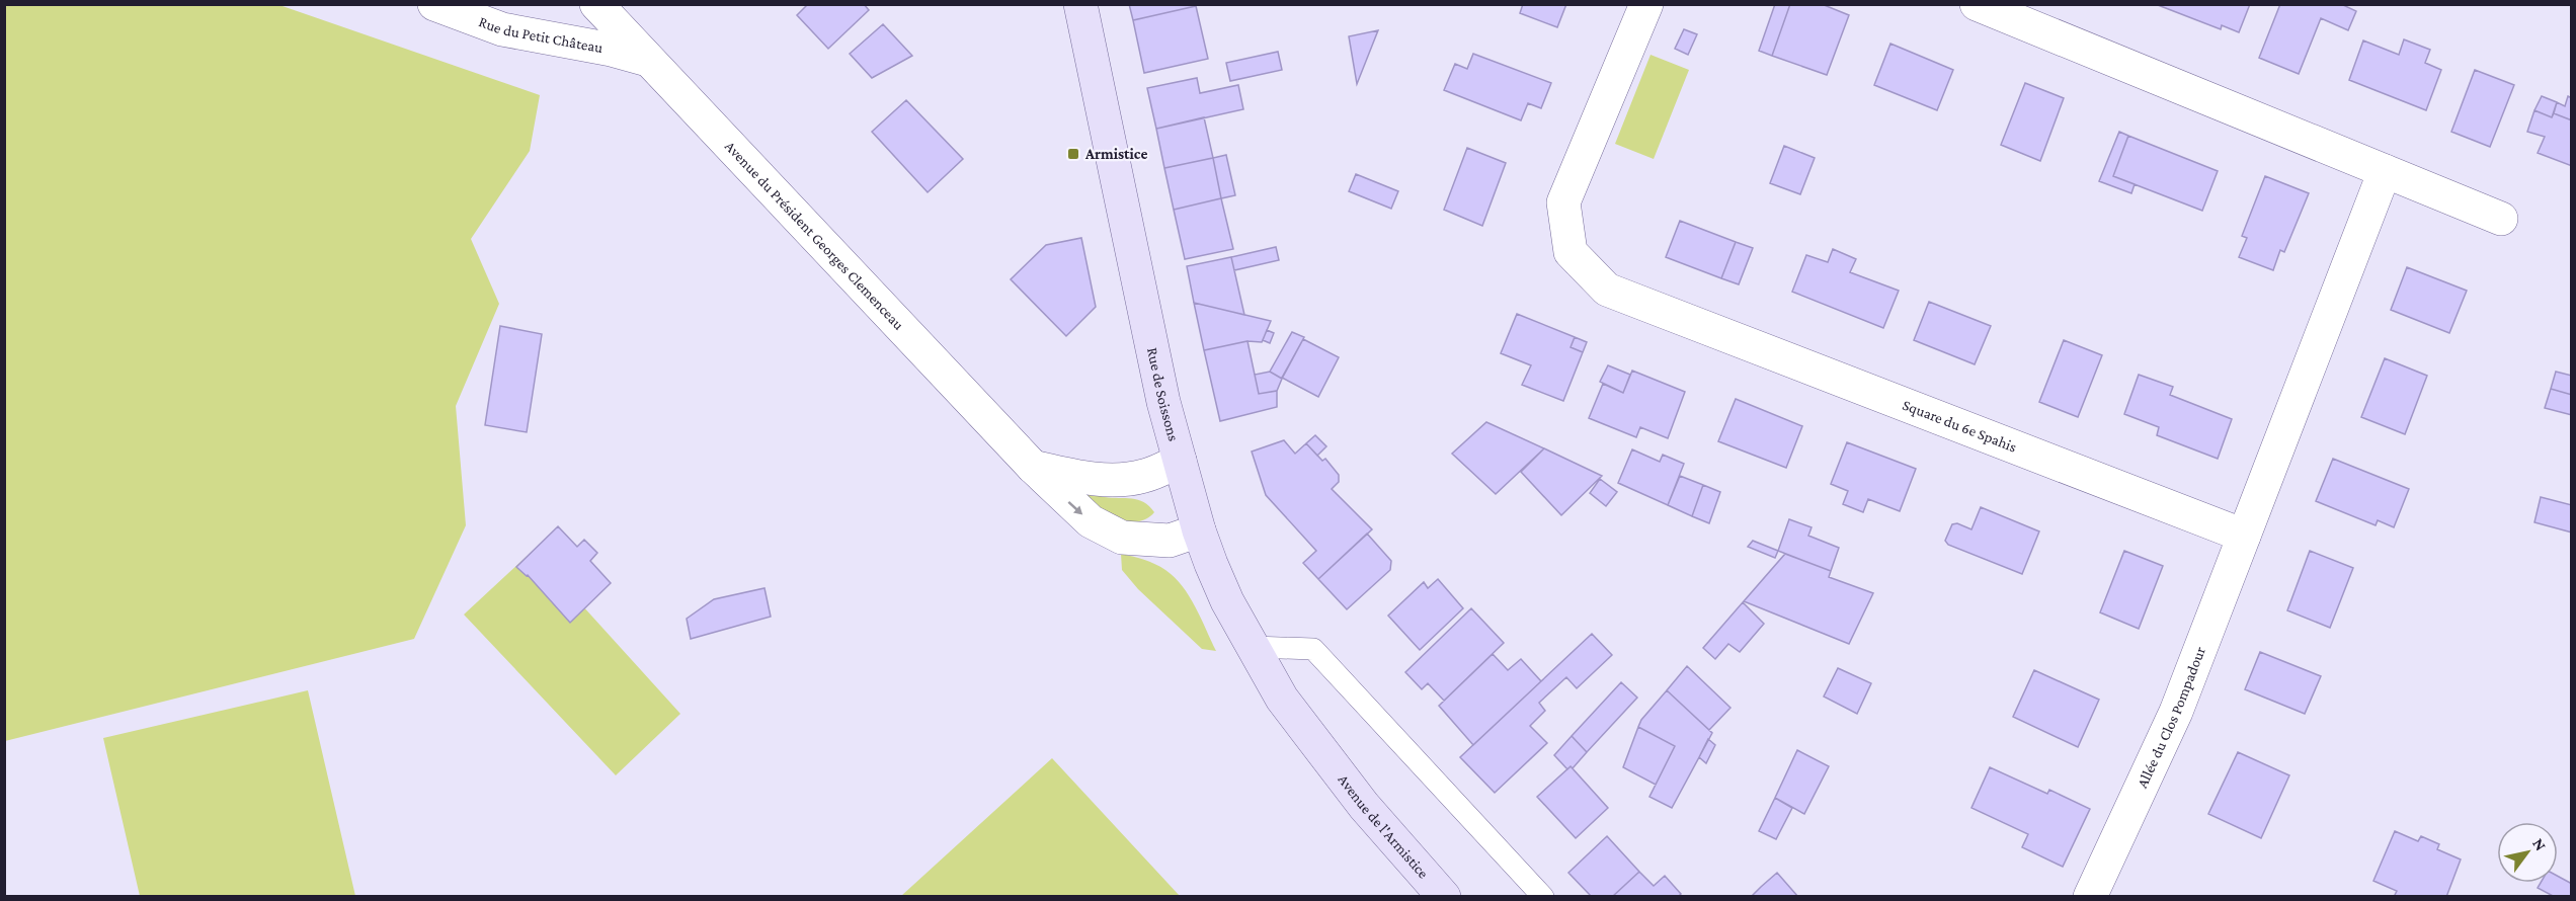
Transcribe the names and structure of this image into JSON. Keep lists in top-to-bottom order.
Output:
{
  "streets": {
    "main road": ["Rue de Soissons", "Avenue de l'Armistice"],
    "street": [
      "Rue du Petit Château",
      "Avenue du Président Georges Clemenceau",
      "Square du 6e Spahis",
      "Allée du Clos Pompadour"
    ]
  },
  "crossings": [
    ["Rue du Petit Château", "Avenue du Président Georges Clemenceau"],
    ["Avenue du Président Georges Clemenceau", "Rue de Soissons"],
    ["Rue de Soissons", "Avenue de l'Armistice"],
    ["Square du 6e Spahis", "Allée du Clos Pompadour"]
  ],
  "places": {
    "transit": ["Armistice"]
  },
  "north": "top right"
}
